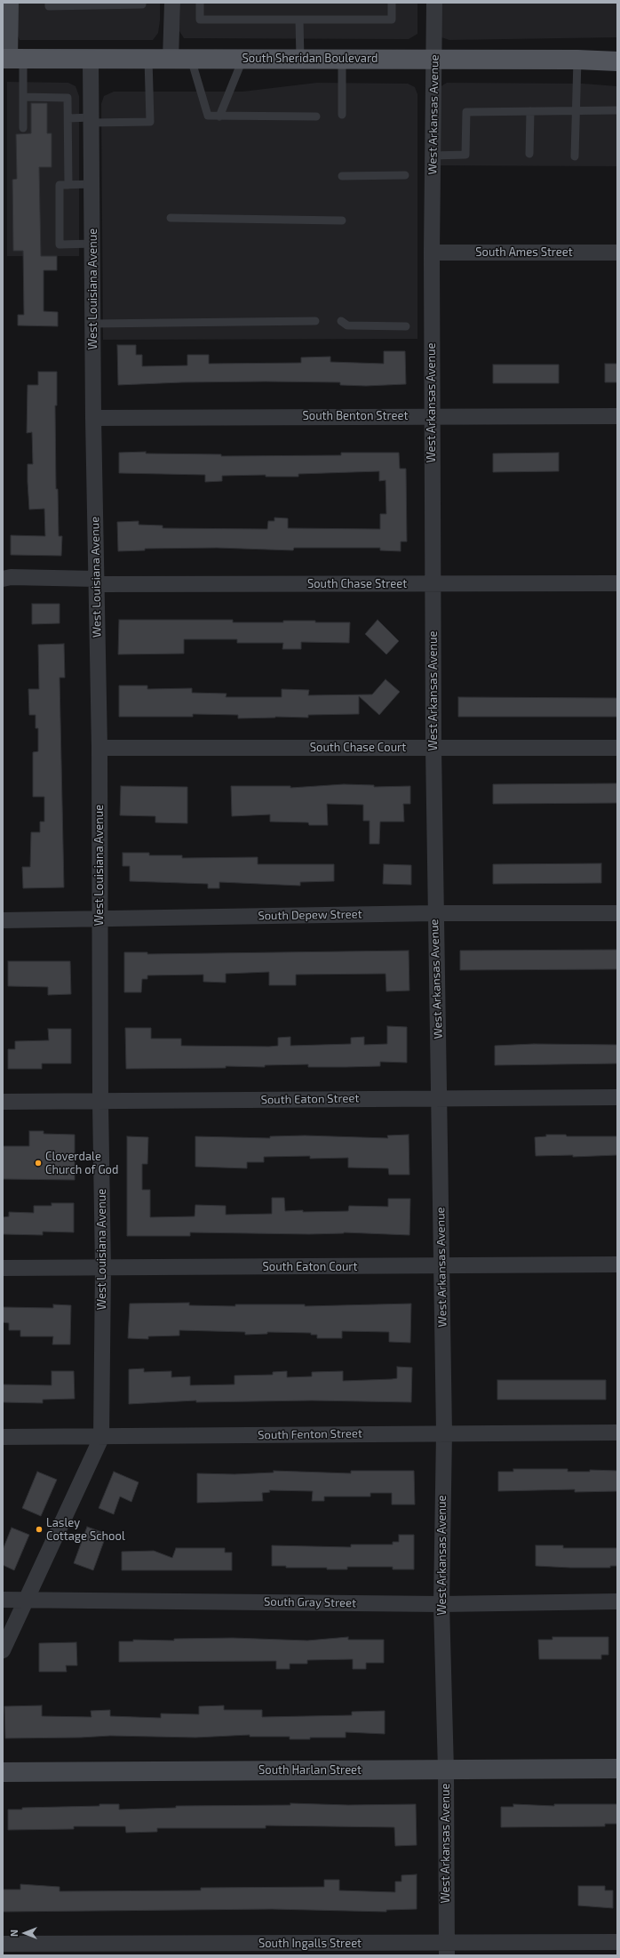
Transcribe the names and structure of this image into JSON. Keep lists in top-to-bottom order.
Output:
{
  "streets": {
    "main road": ["South Sheridan Boulevard"],
    "street": [
      "West Arkansas Avenue",
      "South Ames Street",
      "West Louisiana Avenue",
      "South Benton Street",
      "South Chase Street",
      "South Chase Court",
      "South Depew Street",
      "South Eaton Street",
      "South Eaton Court",
      "South Fenton Street",
      "South Gray Street",
      "South Harlan Street",
      "South Ingalls Street"
    ]
  },
  "crossings": [
    ["South Sheridan Boulevard", "West Arkansas Avenue"],
    ["South Sheridan Boulevard", "West Louisiana Avenue"],
    ["West Arkansas Avenue", "South Ames Street"],
    ["West Arkansas Avenue", "South Benton Street"],
    ["West Arkansas Avenue", "South Chase Street"],
    ["West Arkansas Avenue", "South Chase Court"],
    ["West Arkansas Avenue", "South Depew Street"],
    ["West Arkansas Avenue", "South Eaton Street"],
    ["West Arkansas Avenue", "South Eaton Court"],
    ["West Arkansas Avenue", "South Fenton Street"],
    ["West Arkansas Avenue", "South Gray Street"],
    ["West Arkansas Avenue", "South Harlan Street"],
    ["West Arkansas Avenue", "South Ingalls Street"],
    ["West Louisiana Avenue", "South Benton Street"],
    ["West Louisiana Avenue", "South Chase Street"],
    ["West Louisiana Avenue", "South Chase Court"],
    ["West Louisiana Avenue", "South Depew Street"],
    ["West Louisiana Avenue", "South Eaton Street"],
    ["West Louisiana Avenue", "South Eaton Court"],
    ["West Louisiana Avenue", "South Fenton Street"],
    ["West Louisiana Avenue", "South Gray Street"]
  ],
  "places": ["Cloverdale Church of God", "Lasley Cottage School"],
  "north": "left"
}
